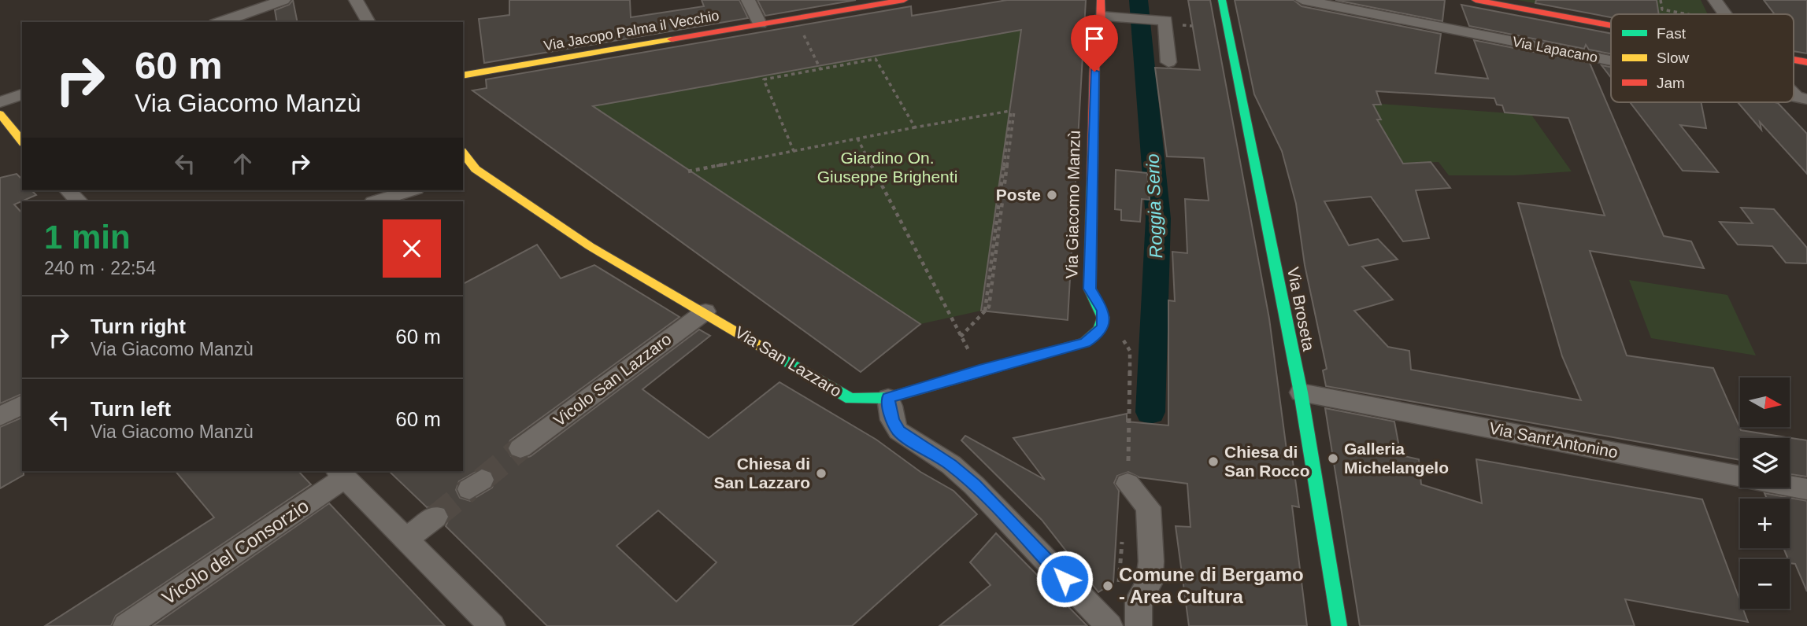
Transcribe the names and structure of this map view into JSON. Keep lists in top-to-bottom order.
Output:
{
  "streets": {
    "street": [
      "Via Jacopo Palma il Vecchio",
      "Via Lapacano",
      "Via Giacomo Manzù",
      "Via Broseta",
      "Via San Lazzaro",
      "Vicolo San Lazzaro",
      "Via Sant'Antonino",
      "Vicolo del Consorzio"
    ]
  },
  "crossings": [
    ["Via Giacomo Manzù", "Via San Lazzaro"],
    ["Via Broseta", "Via Sant'Antonino"],
    ["Via San Lazzaro", "Vicolo San Lazzaro"]
  ],
  "water": ["Roggia Serio"],
  "parks": ["Giardino On. Giuseppe Brighenti"],
  "places": [
    "Poste",
    "Galleria Michelangelo",
    "Chiesa di San Rocco",
    "Chiesa di San Lazzaro",
    "Comune di Bergamo - Area Cultura"
  ],
  "legend": ["Fast", "Slow", "Jam"],
  "north": "right",
  "page": {
    "turn": ["60 m", "Via Giacomo Manzù"],
    "heading": ["1 min", "240 m · 22:54"],
    "list": [
      {
        "name": "Turn right",
        "note": "Via Giacomo Manzù",
        "value": "60 m"
      },
      {
        "name": "Turn left",
        "note": "Via Giacomo Manzù",
        "value": "60 m"
      }
    ],
    "map_buttons": ["+", "−"]
  }
}
